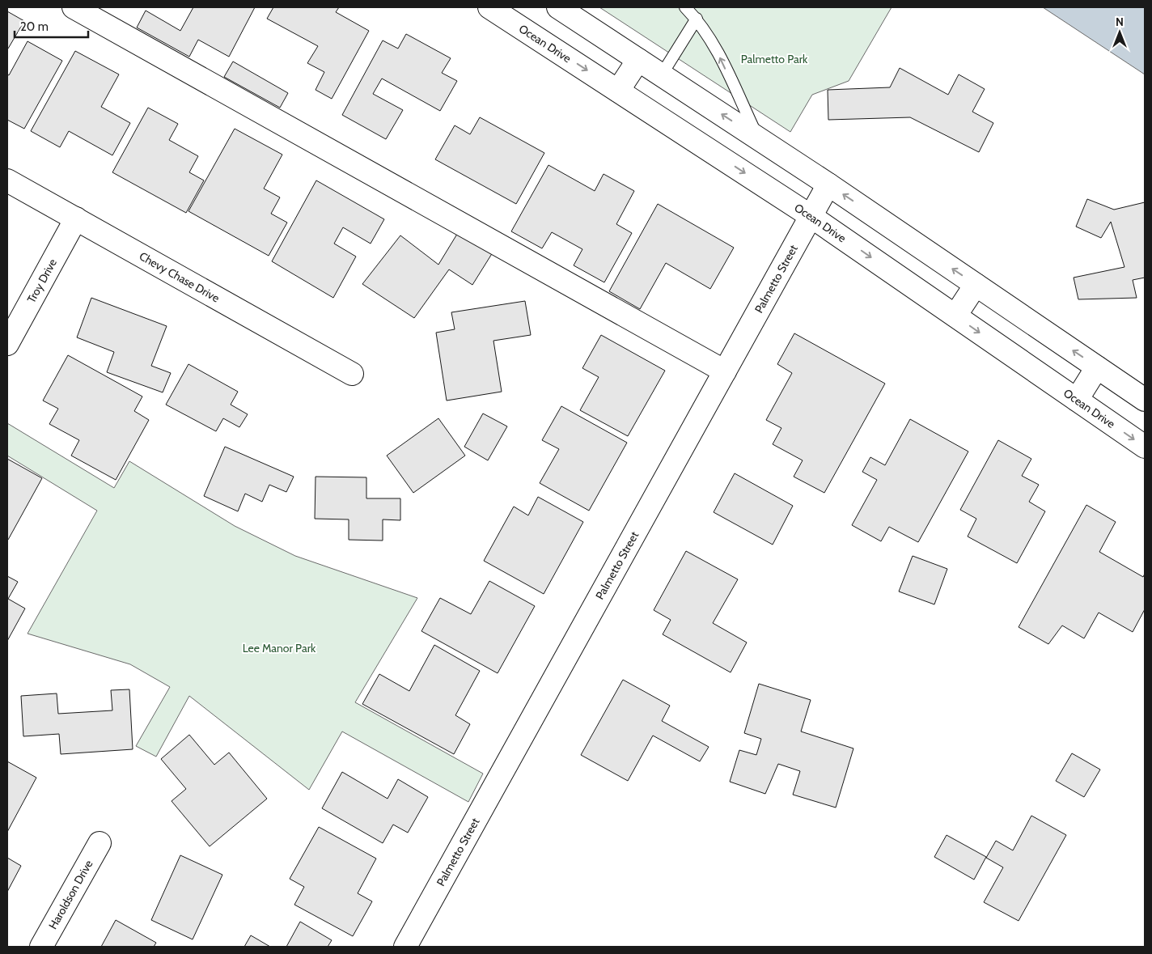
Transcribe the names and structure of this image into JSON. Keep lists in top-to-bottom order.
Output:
{
  "streets": {
    "street": [
      "Ocean Drive",
      "Chevy Chase Drive",
      "Palmetto Street",
      "Troy Drive",
      "Haroldson Drive"
    ]
  },
  "crossings": [
    ["Ocean Drive", "Palmetto Street"],
    ["Chevy Chase Drive", "Troy Drive"]
  ],
  "parks": ["Palmetto Park", "Lee Manor Park"],
  "scale_bar": "20 m",
  "north": "top"
}
